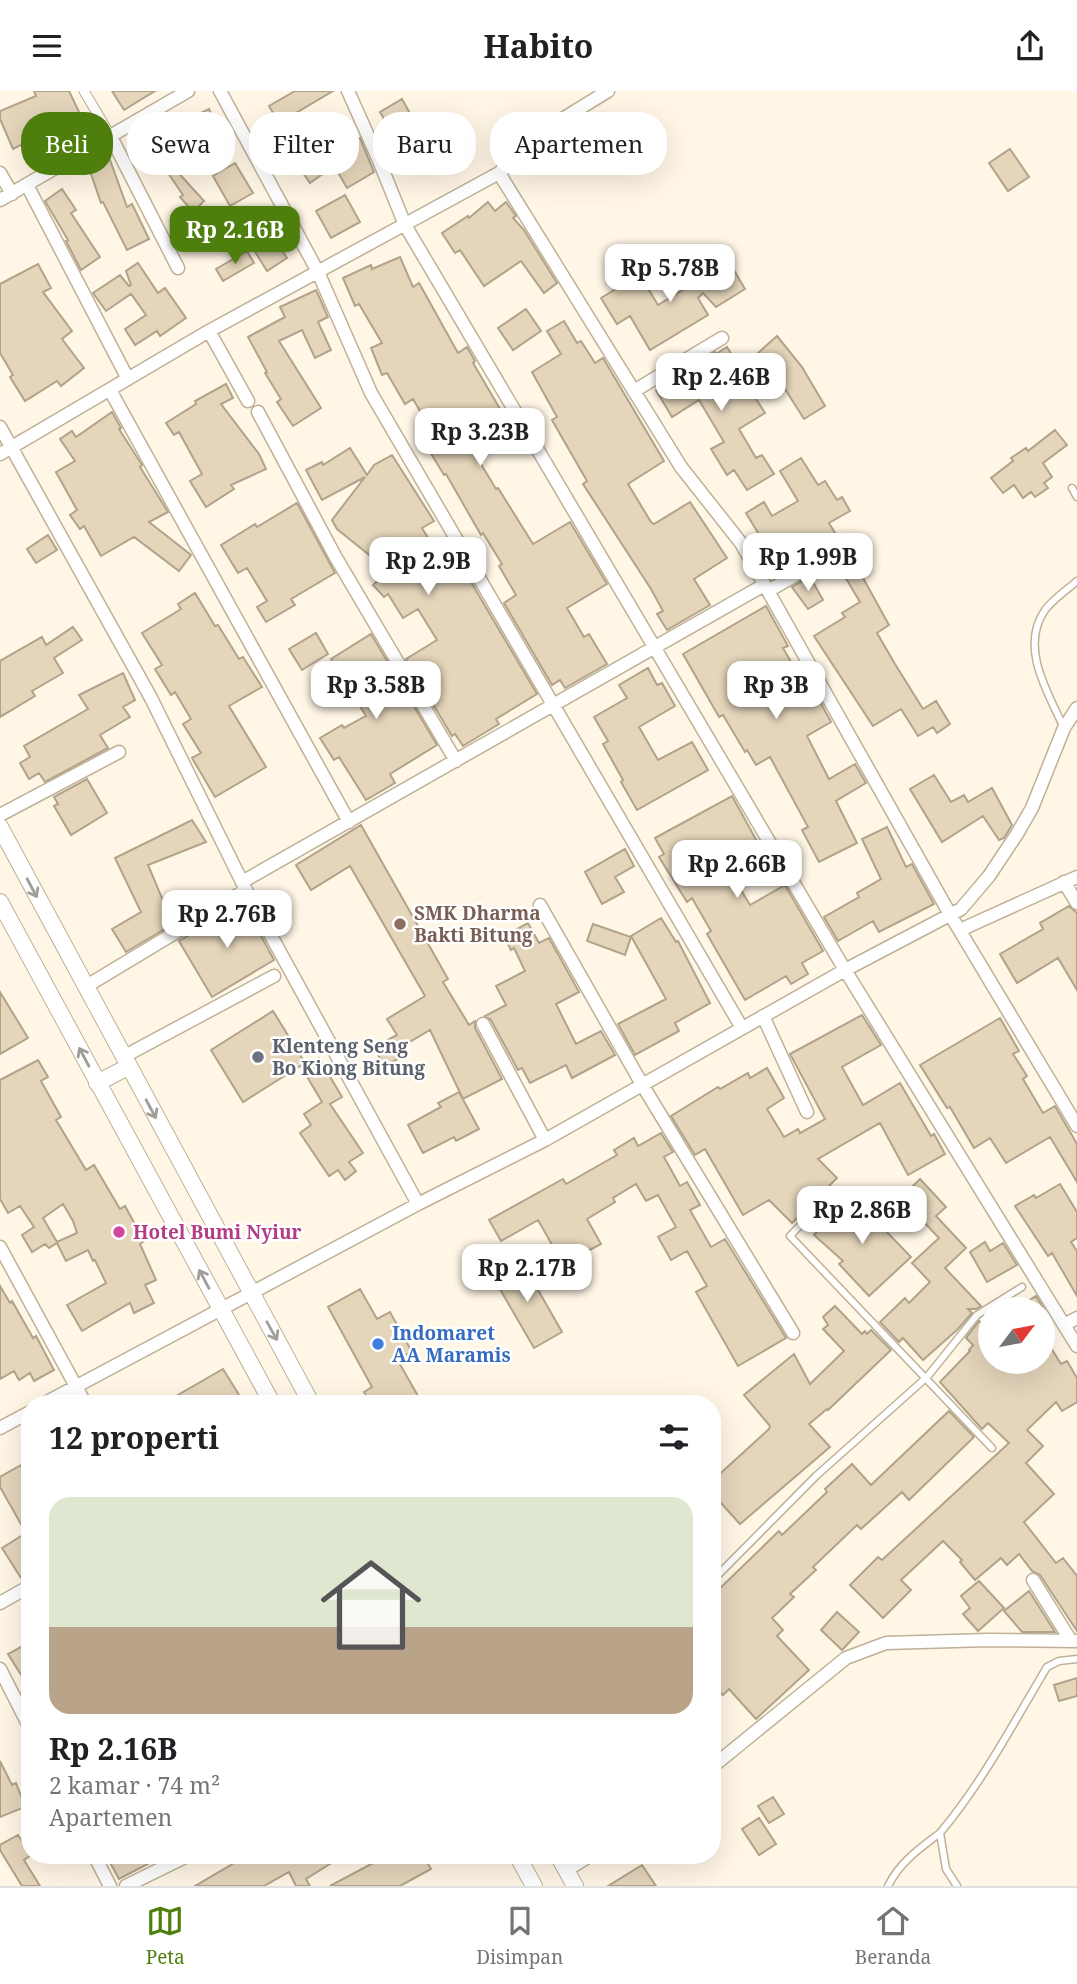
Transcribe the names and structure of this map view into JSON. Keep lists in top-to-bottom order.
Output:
{
  "places": [
    "SMK Dharma Bakti Bitung",
    "Klenteng Seng Bo Kiong Bitung",
    "Hotel Bumi Nyiur",
    "Indomaret AA Maramis"
  ],
  "north": "top right",
  "page": {
    "header": "Habito",
    "chip": [
      "Beli",
      "Sewa",
      "Filter",
      "Baru",
      "Apartemen"
    ],
    "price": [
      "Rp 2.16B",
      "Rp 5.78B",
      "Rp 2.46B",
      "Rp 3.23B",
      "Rp 1.99B",
      "Rp 2.9B",
      "Rp 3.58B",
      "Rp 3B",
      "Rp 2.66B",
      "Rp 2.76B",
      "Rp 2.86B",
      "Rp 2.17B"
    ],
    "heading": "12 properti",
    "list": [
      {
        "name": "Rp 2.16B",
        "note": "2 kamar · 74 m² · Apartemen"
      }
    ],
    "tabs": ["Peta", "Disimpan", "Beranda"]
  }
}
